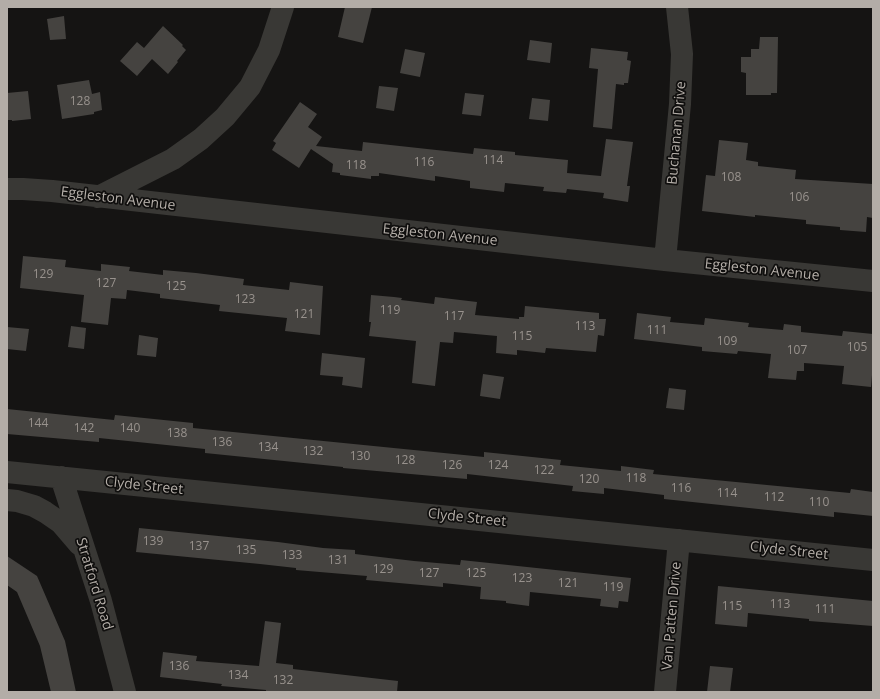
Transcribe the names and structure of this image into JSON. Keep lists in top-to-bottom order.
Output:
{
  "streets": {
    "street": [
      "Buchanan Drive",
      "Eggleston Avenue",
      "Clyde Street",
      "Stratford Road",
      "Van Patten Drive"
    ]
  },
  "crossings": [
    ["Buchanan Drive", "Eggleston Avenue"],
    ["Clyde Street", "Stratford Road"],
    ["Clyde Street", "Van Patten Drive"]
  ],
  "house_numbers": [
    "128",
    "114",
    "116",
    "118",
    "108",
    "106",
    "129",
    "127",
    "125",
    "123",
    "119",
    "121",
    "117",
    "113",
    "111",
    "115",
    "109",
    "105",
    "107",
    "144",
    "142",
    "140",
    "138",
    "136",
    "134",
    "132",
    "130",
    "128",
    "126",
    "124",
    "122",
    "118",
    "120",
    "116",
    "114",
    "112",
    "110",
    "139",
    "137",
    "135",
    "133",
    "131",
    "129",
    "127",
    "125",
    "123",
    "121",
    "119",
    "113",
    "115",
    "111",
    "136",
    "134",
    "132"
  ]
}
